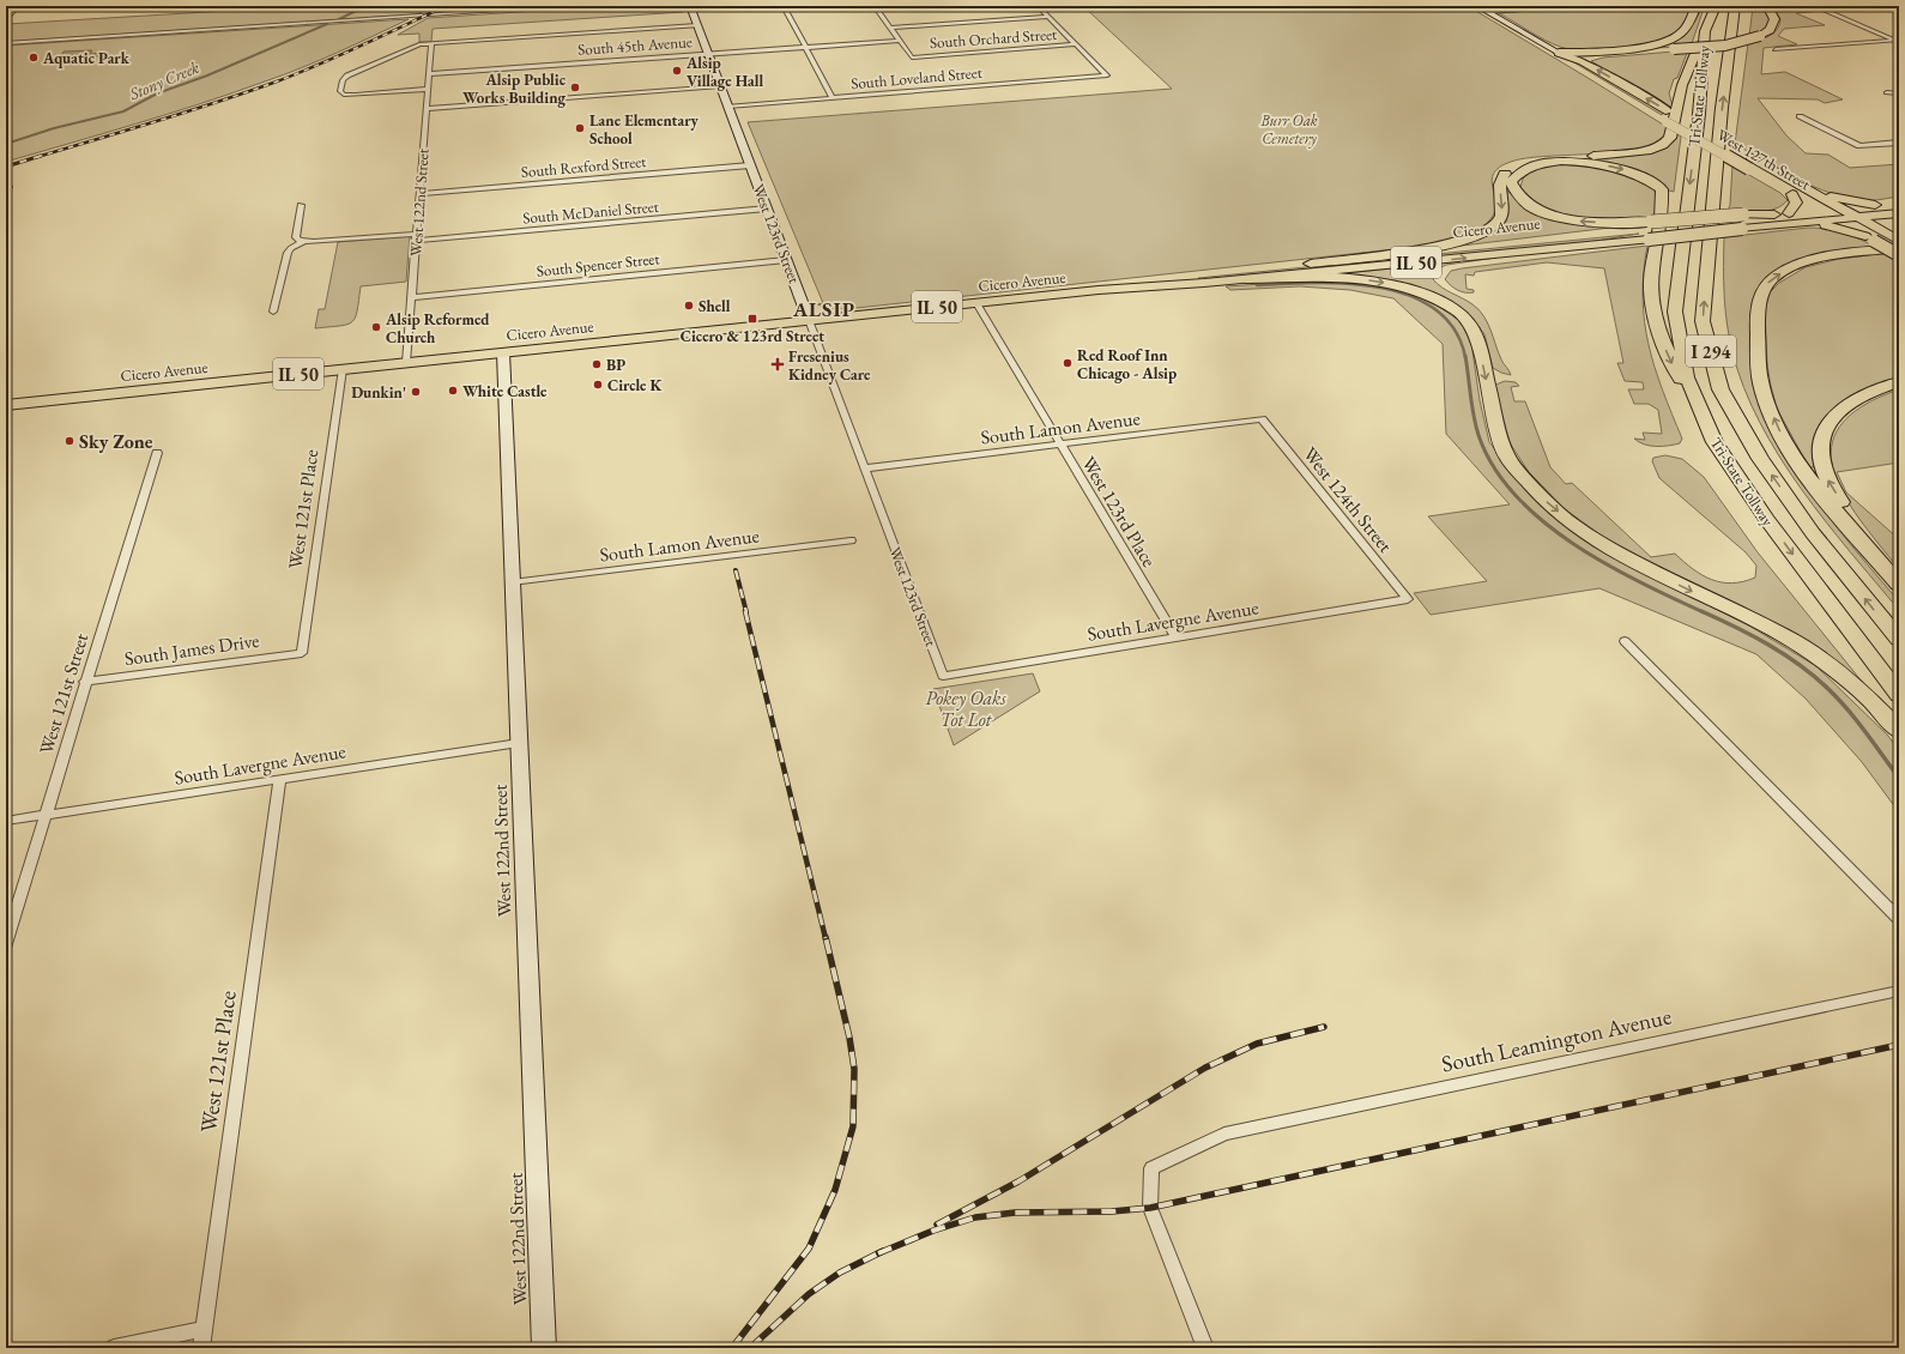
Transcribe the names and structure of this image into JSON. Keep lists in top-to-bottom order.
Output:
{
  "streets": {
    "highway": ["Tri-State Tollway", "I 294"],
    "main road": ["West 127th Street", "Cicero Avenue", "IL 50"],
    "street": [
      "South Orchard Street",
      "South 45th Avenue",
      "South Loveland Street",
      "South Rexford Street",
      "West 122nd Street",
      "South McDaniel Street",
      "West 123rd Street",
      "South Spencer Street",
      "South Lamon Avenue",
      "West 124th Street",
      "West 121st Place",
      "West 123rd Place",
      "South Lavergne Avenue",
      "South James Drive",
      "West 121st Street",
      "South Leamington Avenue"
    ]
  },
  "crossings": [
    ["South Orchard Street", "South 45th Avenue"],
    ["South Orchard Street", "South Loveland Street"],
    ["South 45th Avenue", "West 122nd Street"],
    ["South 45th Avenue", "West 123rd Street"],
    ["South Loveland Street", "West 123rd Street"],
    ["West 127th Street", "Cicero Avenue"],
    ["South Rexford Street", "West 122nd Street"],
    ["South Rexford Street", "West 123rd Street"],
    ["West 122nd Street", "South McDaniel Street"],
    ["West 122nd Street", "Cicero Avenue"],
    ["West 122nd Street", "South Spencer Street"],
    ["West 122nd Street", "South Lamon Avenue"],
    ["West 122nd Street", "South Lavergne Avenue"],
    ["South McDaniel Street", "West 123rd Street"],
    ["Cicero Avenue", "West 123rd Street"],
    ["Cicero Avenue", "West 121st Place"],
    ["Cicero Avenue", "West 123rd Place"],
    ["West 123rd Street", "South Spencer Street"],
    ["West 123rd Street", "South Lamon Avenue"],
    ["West 123rd Street", "South Lavergne Avenue"],
    ["South Lamon Avenue", "West 124th Street"],
    ["South Lamon Avenue", "West 123rd Place"],
    ["West 124th Street", "South Lavergne Avenue"],
    ["West 121st Place", "South Lavergne Avenue"],
    ["West 121st Place", "South James Drive"],
    ["West 123rd Place", "South Lavergne Avenue"],
    ["South Lavergne Avenue", "West 121st Street"],
    ["South James Drive", "West 121st Street"]
  ],
  "districts": ["ALSIP"],
  "water": ["Stony Creek"],
  "parks": ["Burr Oak Cemetery", "Pokey Oaks Tot Lot"],
  "places": {
    "other": [
      "Aquatic Park",
      "Alsip Village Hall",
      "Alsip Public Works Building",
      "Lane Elementary School",
      "Shell",
      "Alsip Reformed Church",
      "Red Roof Inn Chicago - Alsip",
      "BP",
      "Circle K",
      "White Castle",
      "Dunkin'",
      "Sky Zone"
    ],
    "transit": ["Cicero & 123rd Street"],
    "health": ["Fresenius Kidney Care"]
  }
}
